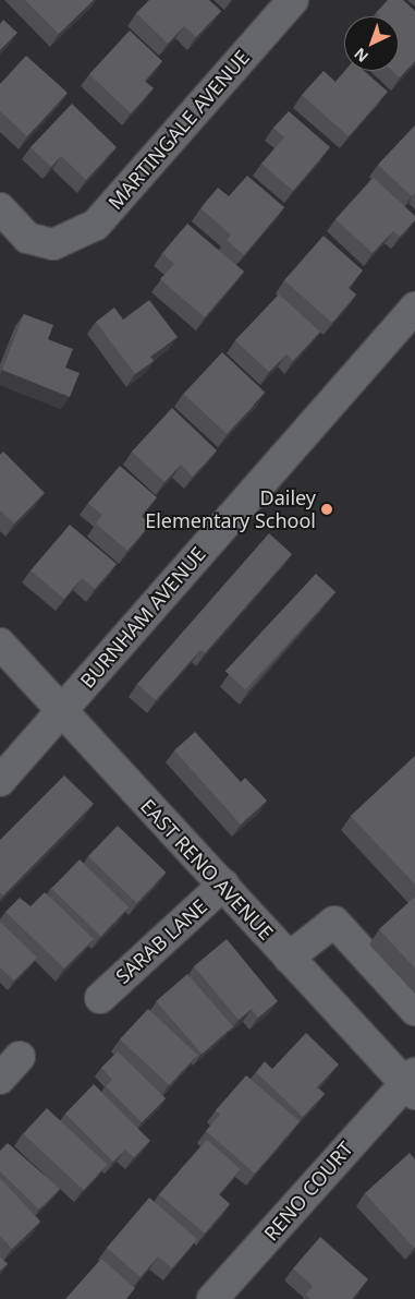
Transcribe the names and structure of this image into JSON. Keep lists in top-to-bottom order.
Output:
{
  "streets": {
    "street": [
      "MARTINGALE AVENUE",
      "BURNHAM AVENUE",
      "EAST RENO AVENUE",
      "SARAB LANE",
      "RENO COURT"
    ]
  },
  "crossings": [
    ["BURNHAM AVENUE", "EAST RENO AVENUE"],
    ["EAST RENO AVENUE", "SARAB LANE"],
    ["EAST RENO AVENUE", "RENO COURT"]
  ],
  "places": ["Dailey Elementary School"],
  "north": "bottom left"
}
